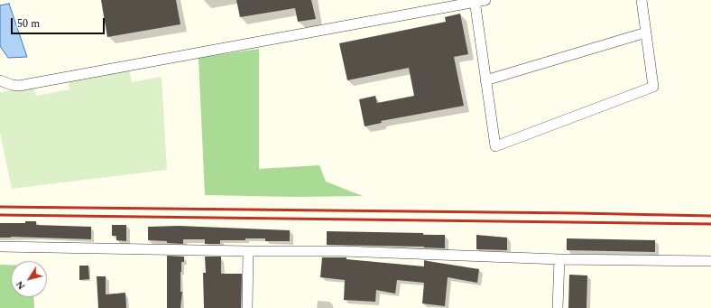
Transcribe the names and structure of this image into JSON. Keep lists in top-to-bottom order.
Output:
{
  "scale_bar": "50 m",
  "north": "bottom left"
}
